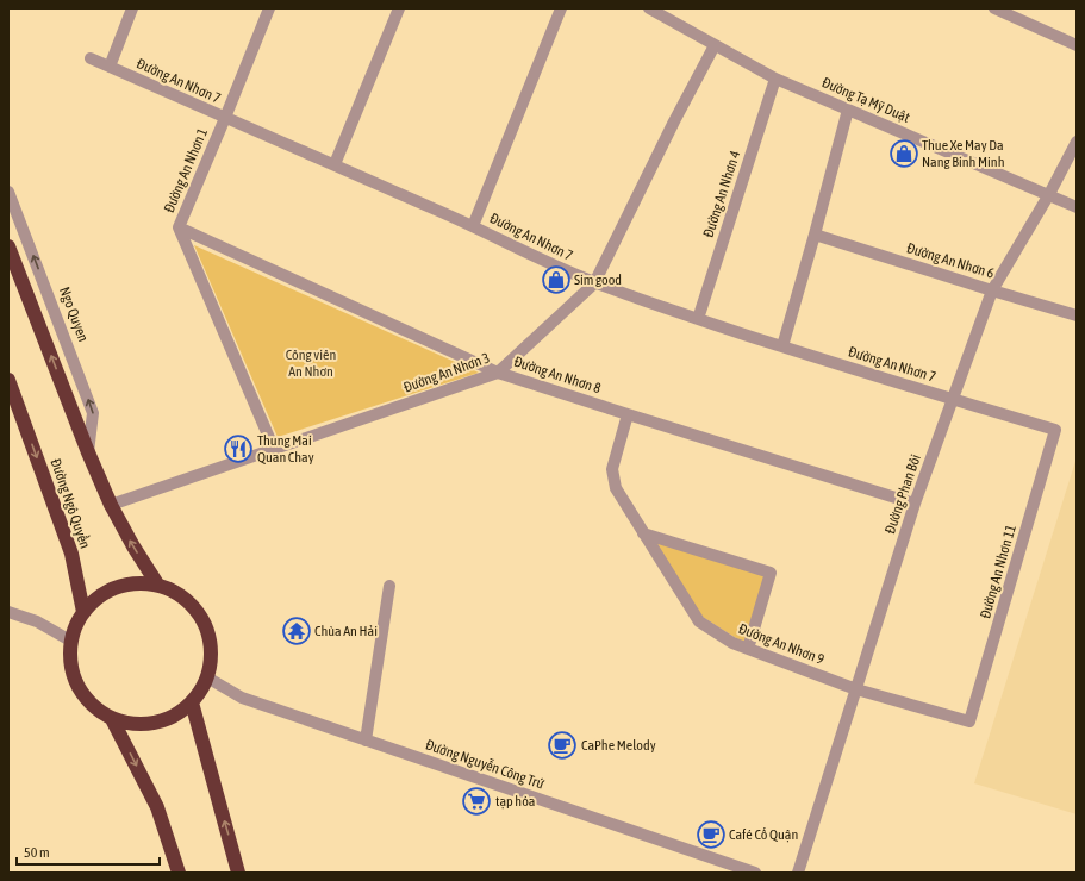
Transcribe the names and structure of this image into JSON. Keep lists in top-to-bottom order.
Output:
{
  "streets": {
    "highway": ["Đường Ngô Quyền"],
    "street": [
      "Đường An Nhơn 7",
      "Đường Tạ Mỹ Duật",
      "Đường An Nhơn 1",
      "Đường An Nhơn 4",
      "Đường An Nhơn 6",
      "Ngo Quyen",
      "Đường An Nhơn 3",
      "Đường An Nhơn 8",
      "Đường Phan Bôi",
      "Đường An Nhơn 11",
      "Đường An Nhơn 9",
      "Đường Nguyễn Công Trứ"
    ]
  },
  "crossings": [
    ["Đường An Nhơn 7", "Đường An Nhơn 1"],
    ["Đường An Nhơn 7", "Đường An Nhơn 4"],
    ["Đường An Nhơn 7", "Đường An Nhơn 3"],
    ["Đường An Nhơn 7", "Đường Phan Bôi"],
    ["Đường An Nhơn 7", "Đường An Nhơn 11"],
    ["Đường Tạ Mỹ Duật", "Đường An Nhơn 4"],
    ["Đường Tạ Mỹ Duật", "Đường An Nhơn 3"],
    ["Đường Tạ Mỹ Duật", "Đường Phan Bôi"],
    ["Đường An Nhơn 1", "Đường An Nhơn 3"],
    ["Đường An Nhơn 1", "Đường An Nhơn 8"],
    ["Đường An Nhơn 6", "Đường Phan Bôi"],
    ["Đường An Nhơn 3", "Đường An Nhơn 8"],
    ["Đường An Nhơn 8", "Đường Phan Bôi"],
    ["Đường An Nhơn 8", "Đường An Nhơn 9"],
    ["Đường Phan Bôi", "Đường An Nhơn 9"],
    ["Đường Ngô Quyền", "Đường Nguyễn Công Trứ"],
    ["Đường An Nhơn 11", "Đường An Nhơn 9"]
  ],
  "one_way": ["Ngo Quyen"],
  "parks": ["Công viên An Nhơn"],
  "places": {
    "shop": ["Thue Xe May Da Nang Binh Minh", "Sim good"],
    "restaurant": ["Thung Mai Quan Chay"],
    "temple": ["Chùa An Hải"],
    "cafe": ["CaPhe Melody", "Café Cố Quận"],
    "supermarket": ["tạp hóa"]
  },
  "scale_bar": "50 m"
}
